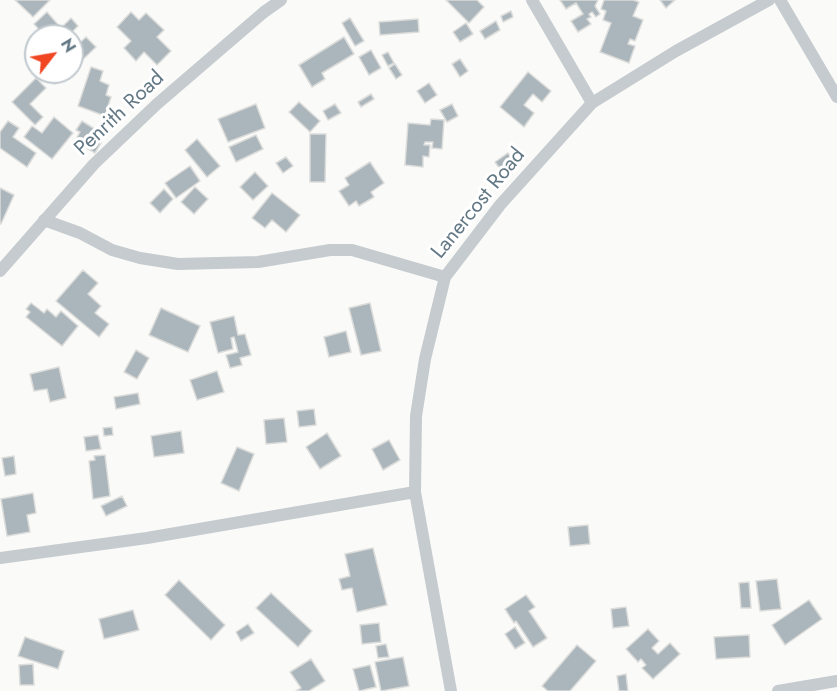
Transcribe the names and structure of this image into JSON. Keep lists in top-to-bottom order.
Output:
{
  "streets": {
    "street": ["Penrith Road", "Lanercost Road"]
  },
  "north": "top right"
}
